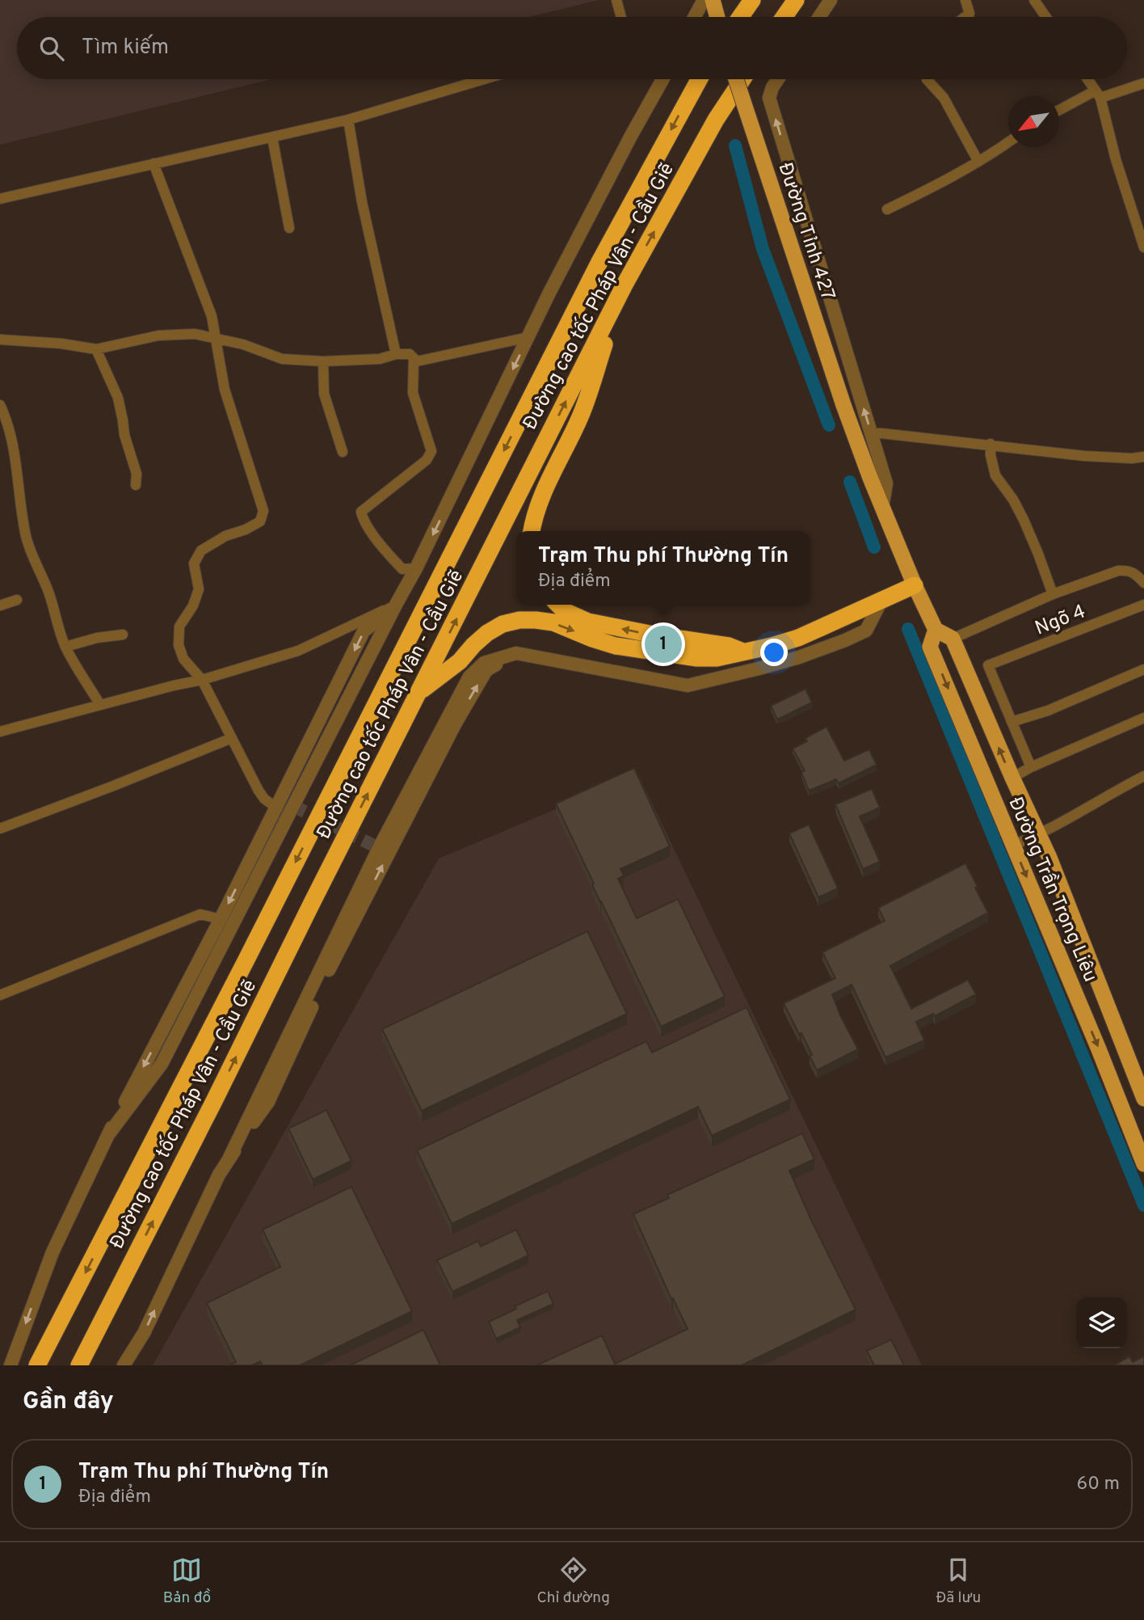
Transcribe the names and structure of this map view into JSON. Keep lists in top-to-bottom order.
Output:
{
  "streets": {
    "highway": ["Đường cao tốc Pháp Vân - Cầu Giẽ"],
    "main road": ["Đường Tỉnh 427", "Đường Trần Trọng Liêu"],
    "street": ["Ngõ 4"]
  },
  "crossings": [
    ["Đường Tỉnh 427", "Đường Trần Trọng Liêu"]
  ],
  "north": "bottom left",
  "page": {
    "search": "Tìm kiếm",
    "popup": ["Trạm Thu phí Thường Tín", "Địa điểm"],
    "pins": "1",
    "heading": "Gần đây",
    "list": [
      {
        "mark": "1",
        "name": "Trạm Thu phí Thường Tín",
        "note": "Địa điểm",
        "value": "60 m"
      }
    ],
    "nav": ["Bản đồ", "Chỉ đường", "Đã lưu"]
  }
}
